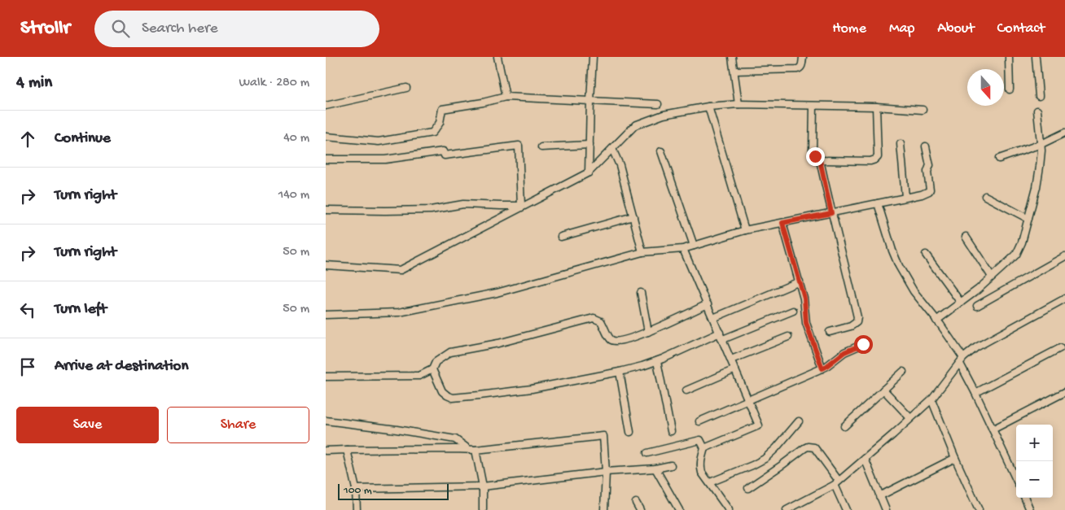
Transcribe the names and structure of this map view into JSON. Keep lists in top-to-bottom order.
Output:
{
  "scale_bar": "100 m",
  "north": "bottom",
  "page": {
    "header": "Strollr",
    "search": "Search here",
    "nav": [
      "Home",
      "Map",
      "About",
      "Contact"
    ],
    "heading": ["4 min", "Walk · 280 m"],
    "list": [
      ["Continue", "40 m"],
      ["Turn right", "140 m"],
      ["Turn right", "50 m"],
      ["Turn left", "50 m"],
      "Arrive at destination"
    ],
    "buttons": ["Save", "Share"],
    "map_buttons": ["+", "−"],
    "scale": "100 m"
  }
}
